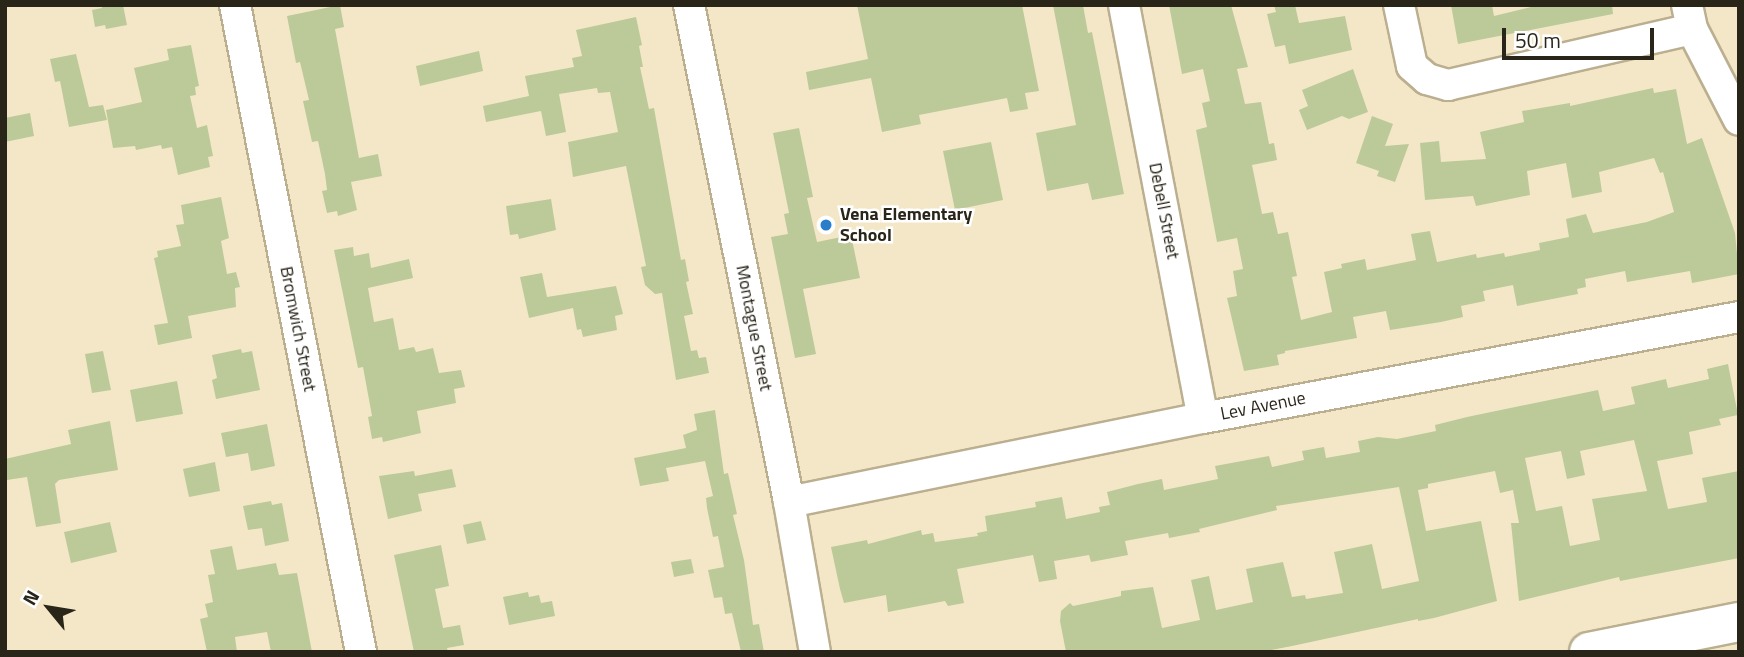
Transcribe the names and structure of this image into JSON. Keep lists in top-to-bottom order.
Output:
{
  "streets": {
    "street": [
      "Debell Street",
      "Montague Street",
      "Bromwich Street",
      "Lev Avenue"
    ]
  },
  "crossings": [
    ["Debell Street", "Lev Avenue"],
    ["Montague Street", "Lev Avenue"]
  ],
  "places": ["Vena Elementary School"],
  "scale_bar": "50 m",
  "north": "top left"
}
